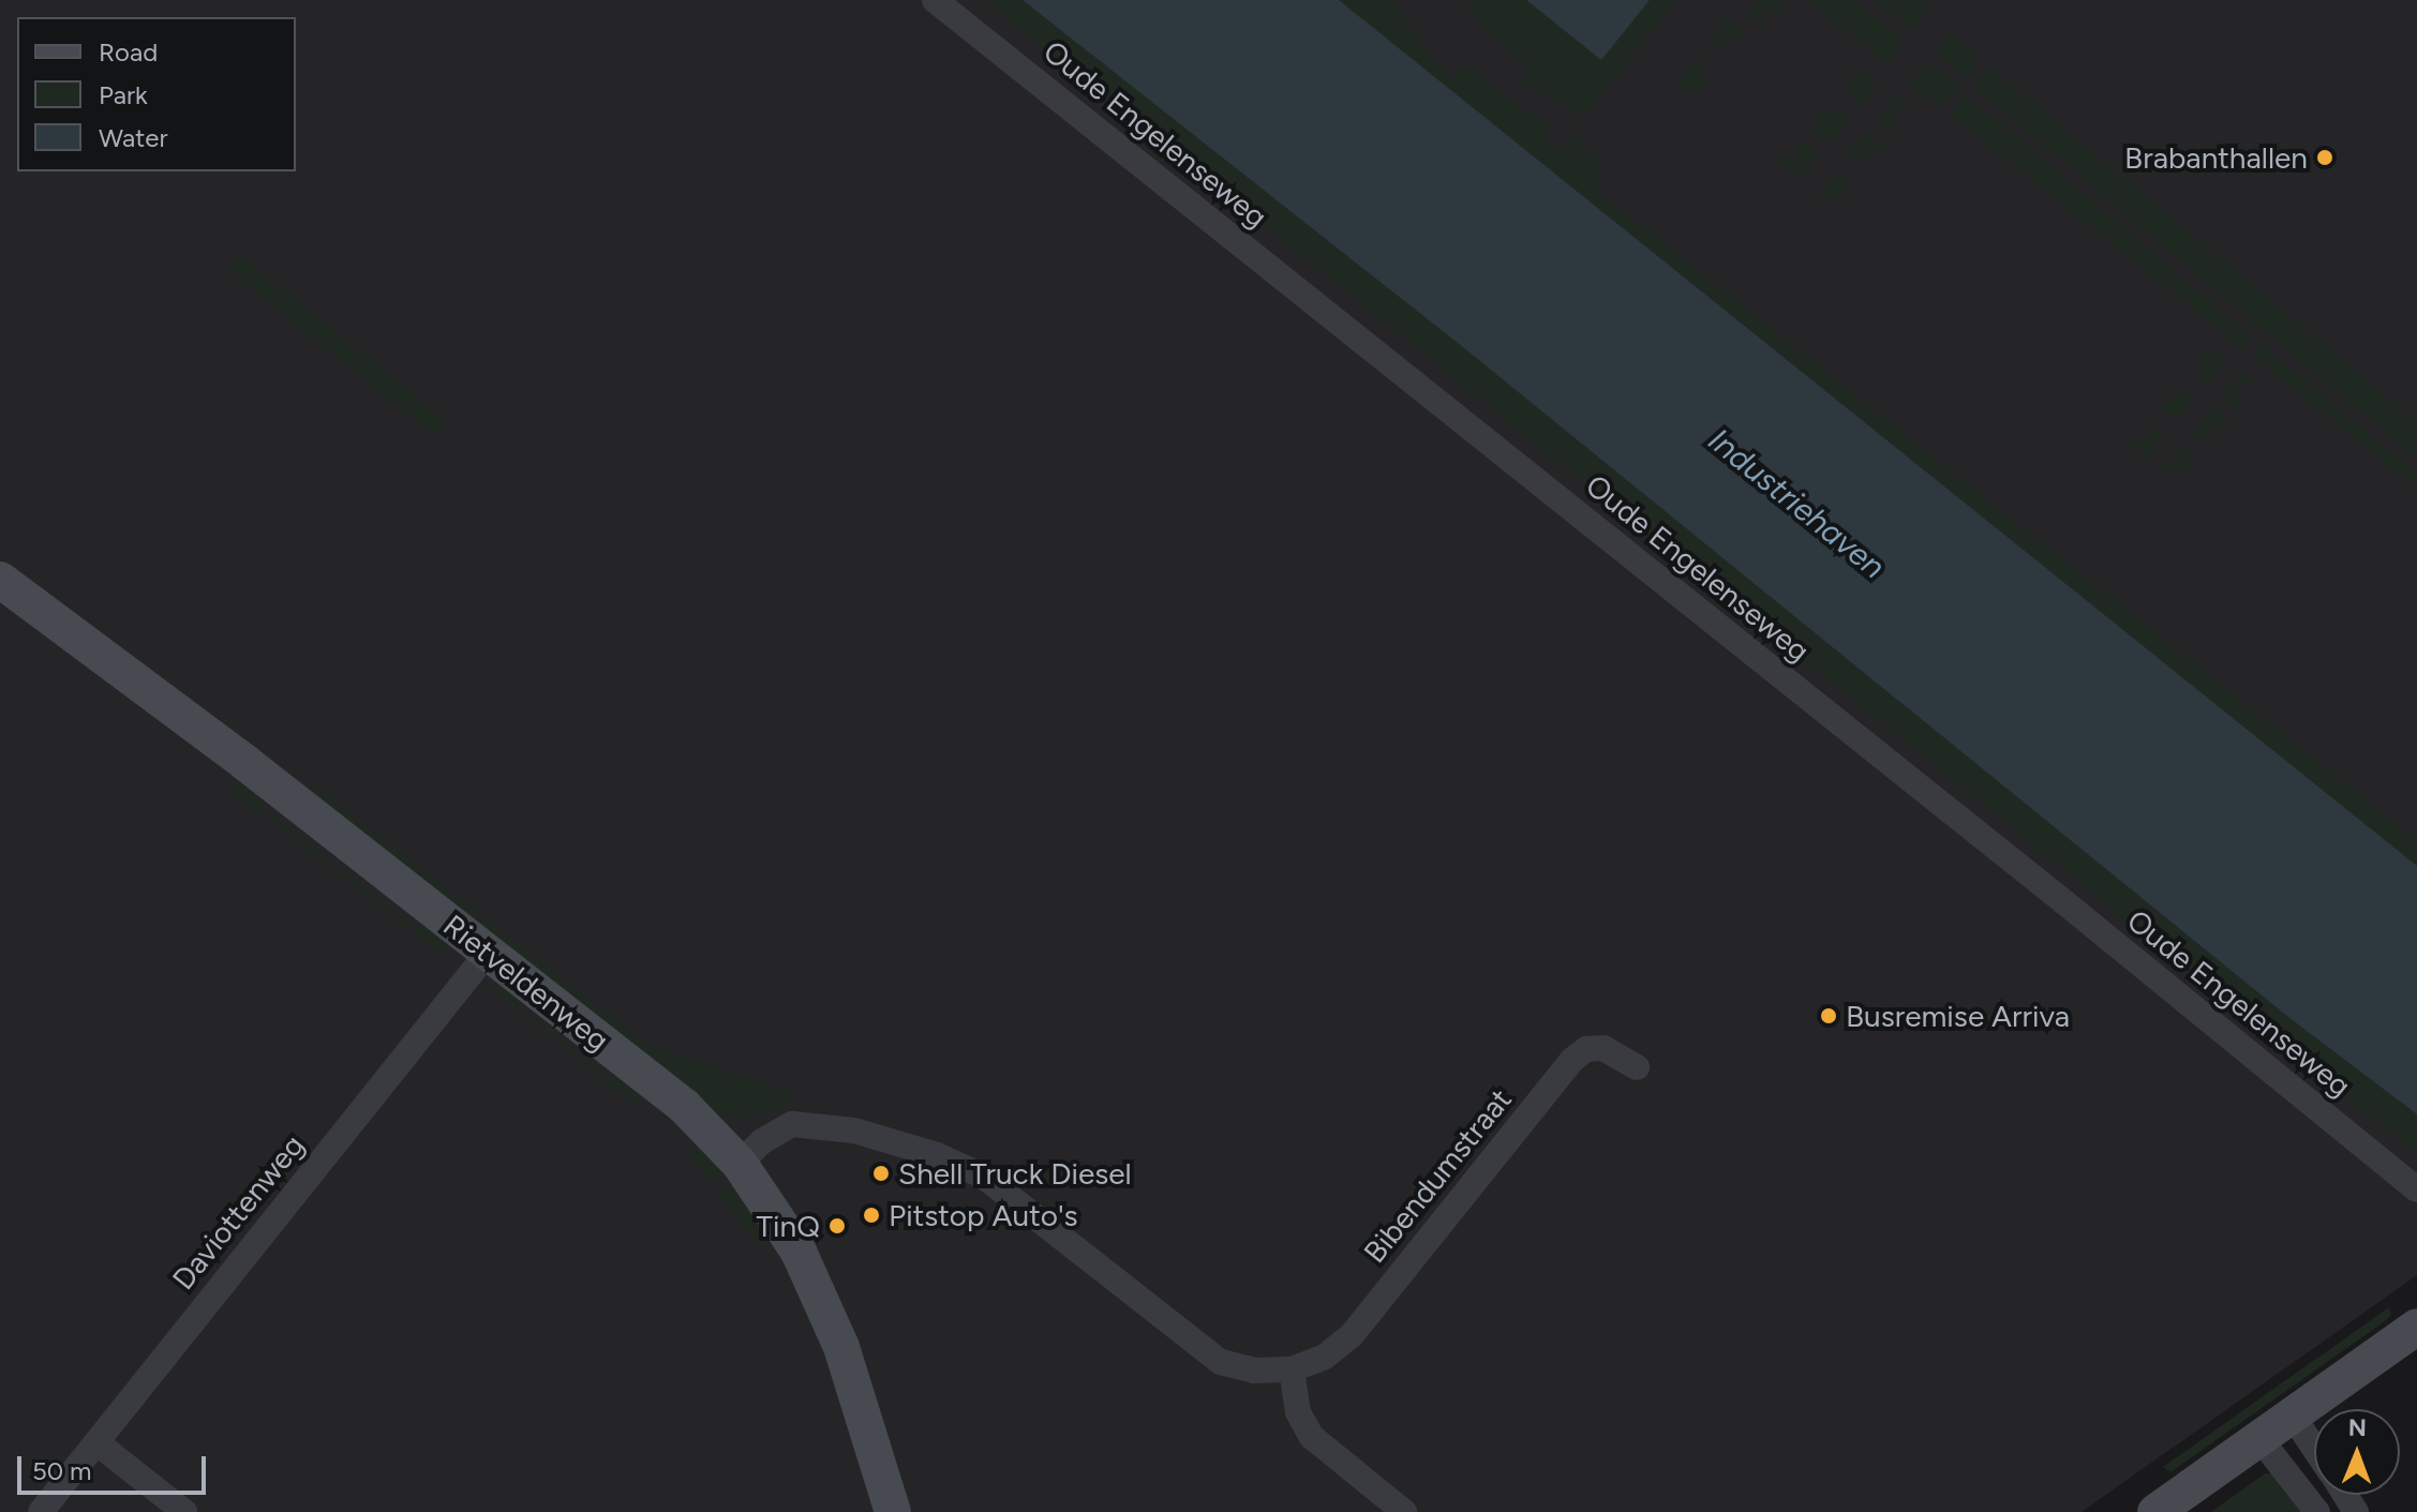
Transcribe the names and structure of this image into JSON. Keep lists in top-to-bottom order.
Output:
{
  "streets": {
    "street": [
      "Oude Engelenseweg",
      "Rietveldenweg",
      "Bibendumstraat",
      "Daviottenweg"
    ]
  },
  "crossings": [
    ["Rietveldenweg", "Daviottenweg"]
  ],
  "water": ["Industriehaven"],
  "places": [
    "Brabanthallen",
    "Busremise Arriva",
    "Shell Truck Diesel",
    "Pitstop Auto's",
    "TinQ"
  ],
  "legend": ["Road", "Park", "Water"],
  "scale_bar": "50 m",
  "north": "top"
}
